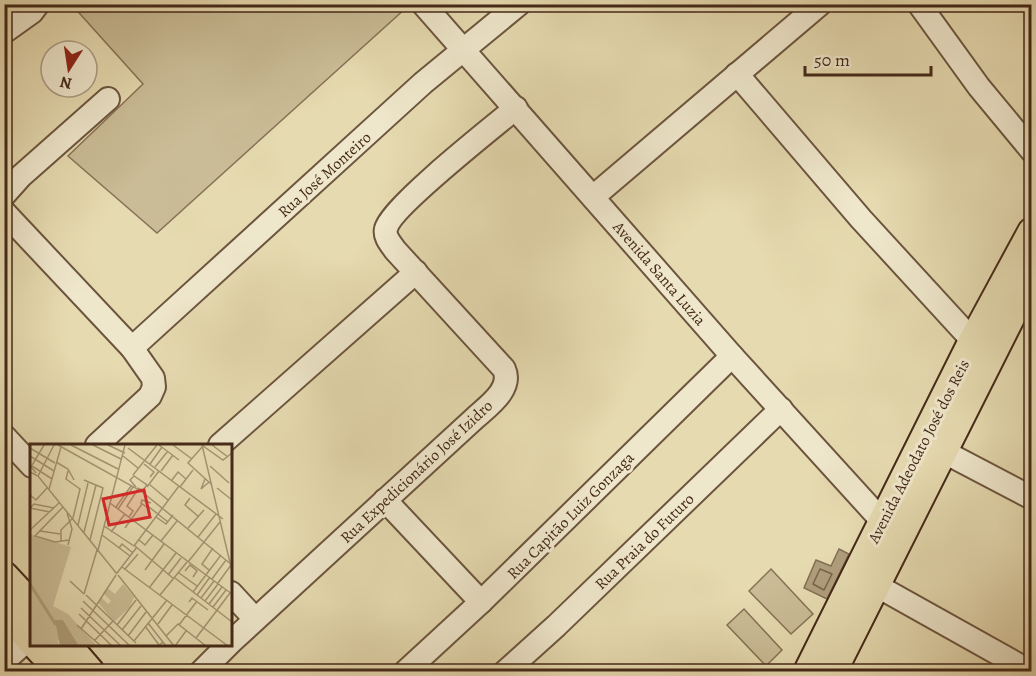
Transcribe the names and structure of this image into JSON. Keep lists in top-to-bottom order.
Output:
{
  "streets": {
    "main road": ["Avenida Adeodato José dos Reis"],
    "street": [
      "Rua José Monteiro",
      "Avenida Santa Luzia",
      "Rua Expedicionário José Izidro",
      "Rua Capitão Luiz Gonzaga",
      "Rua Praia do Futuro"
    ]
  },
  "crossings": [
    ["Rua José Monteiro", "Avenida Santa Luzia"],
    ["Avenida Santa Luzia", "Avenida Adeodato José dos Reis"],
    ["Avenida Santa Luzia", "Rua Expedicionário José Izidro"],
    ["Avenida Santa Luzia", "Rua Capitão Luiz Gonzaga"],
    ["Avenida Santa Luzia", "Rua Praia do Futuro"]
  ],
  "scale_bar": "50 m",
  "north": "bottom"
}
